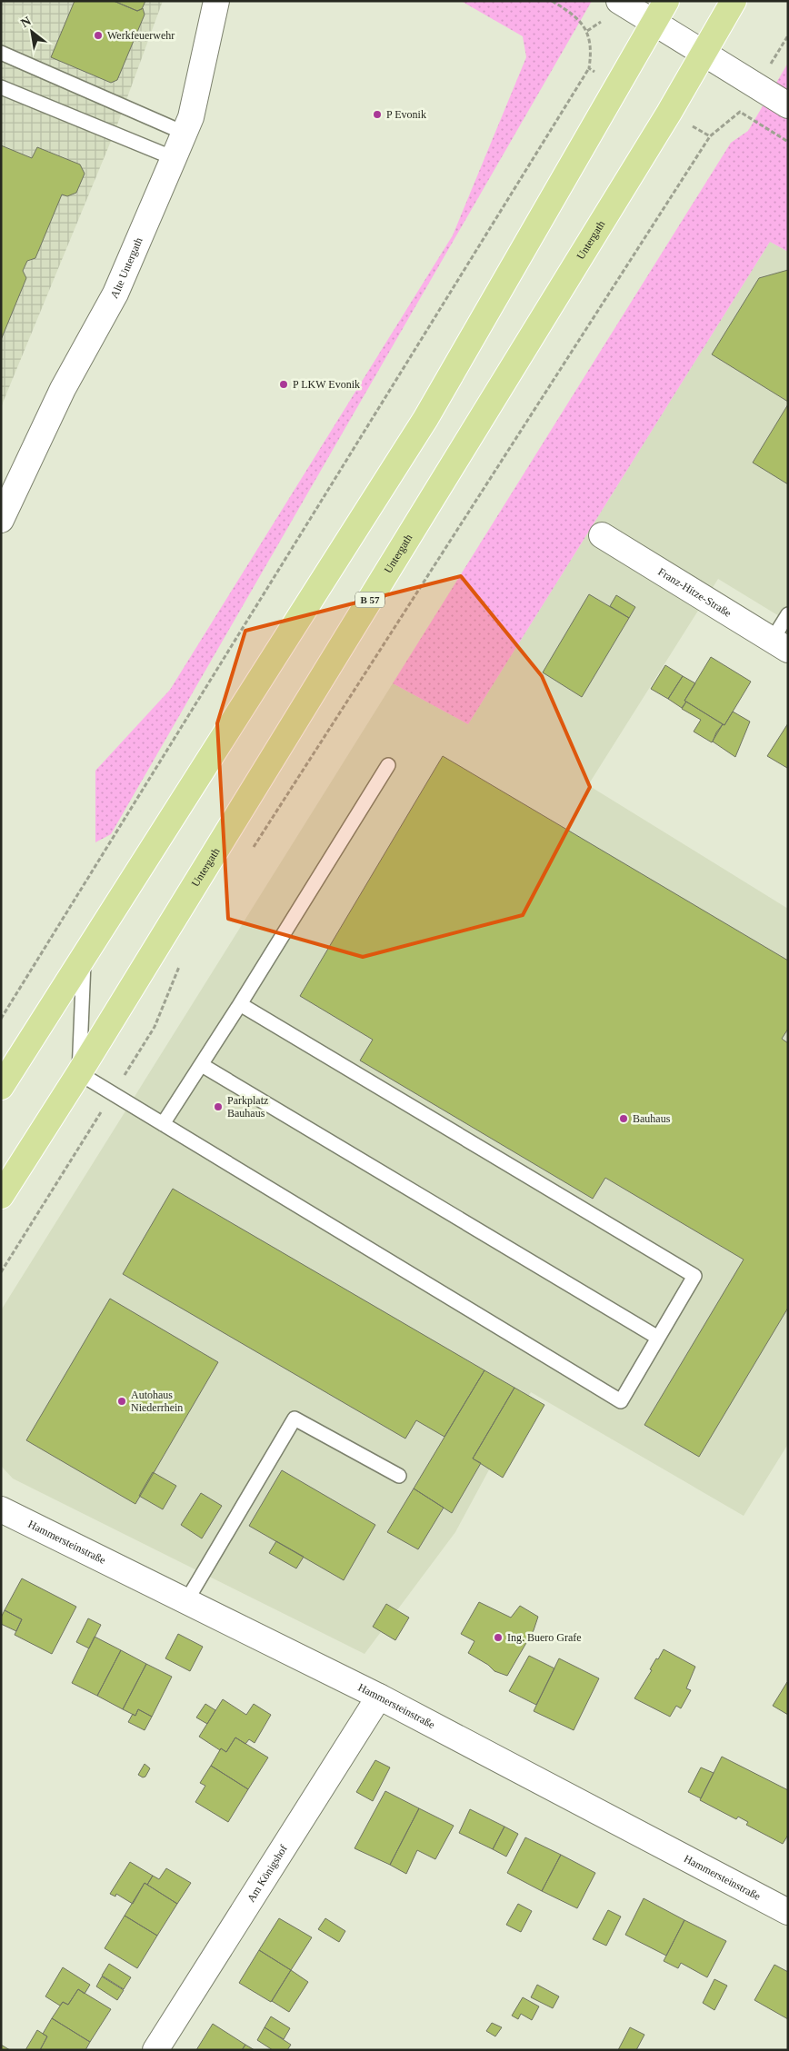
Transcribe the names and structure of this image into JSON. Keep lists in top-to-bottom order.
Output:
{
  "streets": {
    "main road": ["Untergath", "B 57"],
    "street": [
      "Alte Untergath",
      "Franz-Hitze-Straße",
      "Hammersteinstraße",
      "Am Königshof"
    ]
  },
  "crossings": [
    ["Hammersteinstraße", "Am Königshof"]
  ],
  "places": [
    "Werkfeuerwehr",
    "P Evonik",
    "P LKW Evonik",
    "Parkplatz Bauhaus",
    "Bauhaus",
    "Autohaus Niederrhein",
    "Ing. Buero Grafe"
  ],
  "north": "top left"
}
